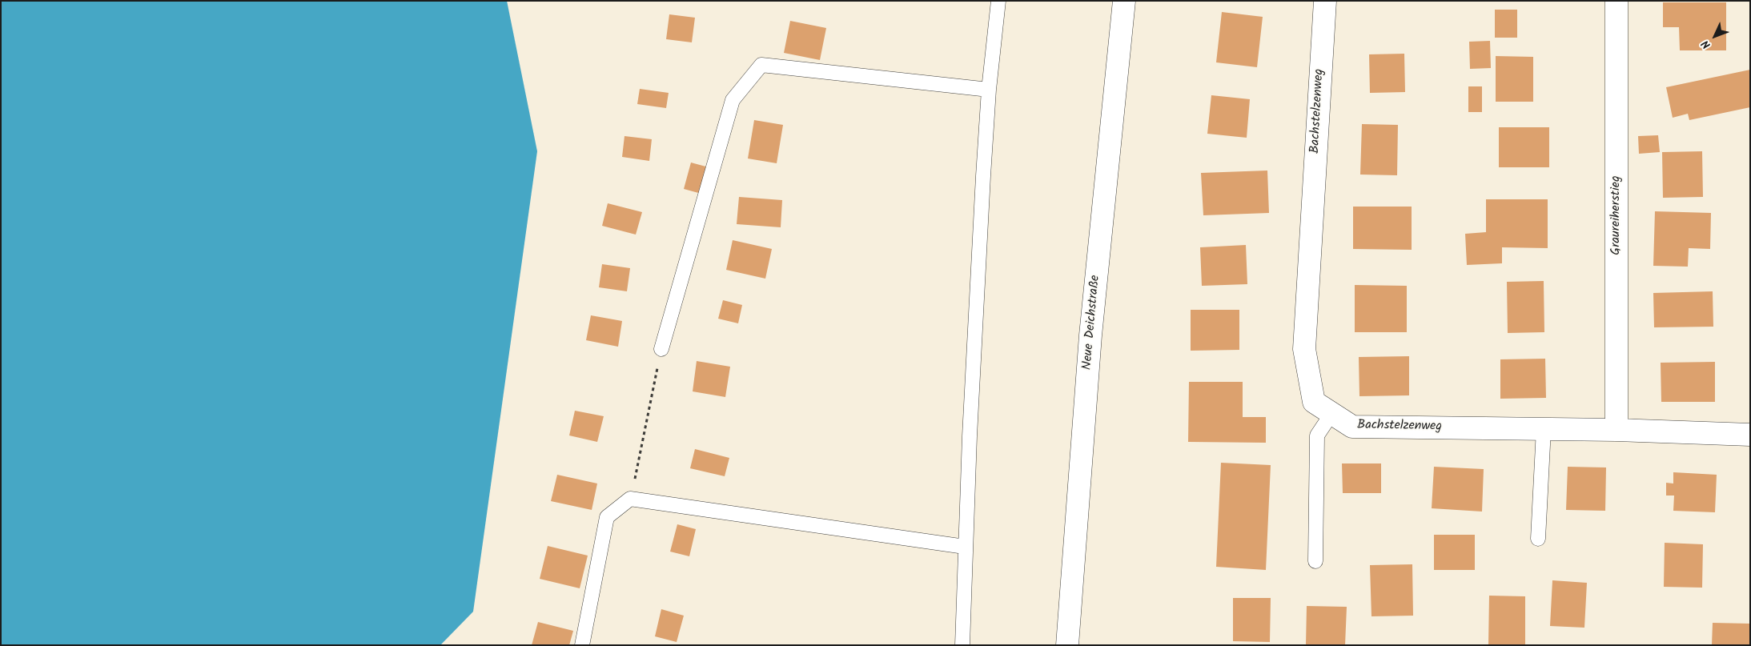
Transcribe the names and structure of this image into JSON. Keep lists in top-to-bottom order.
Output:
{
  "streets": {
    "street": ["Bachstelzenweg", "Graureiherstieg", "Neue Deichstraße"]
  },
  "crossings": [
    ["Bachstelzenweg", "Graureiherstieg"]
  ],
  "north": "bottom left"
}
